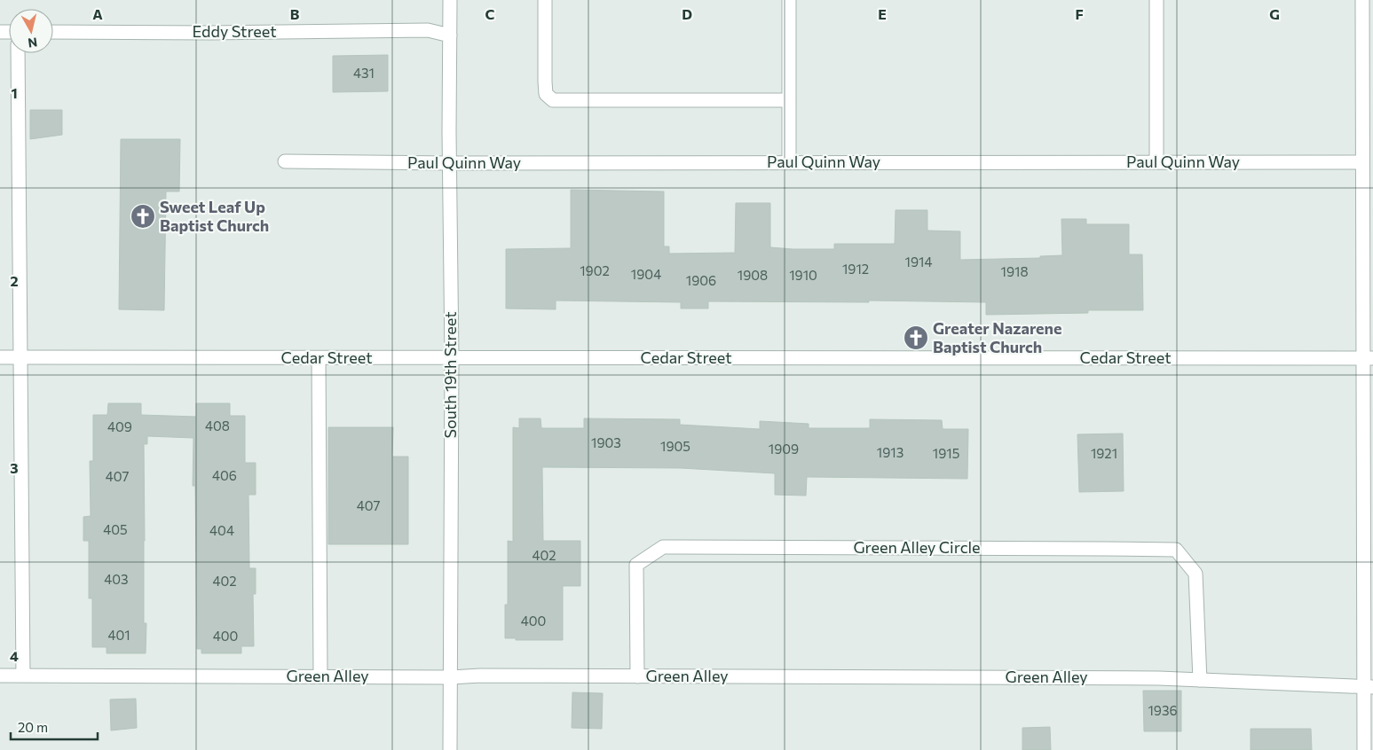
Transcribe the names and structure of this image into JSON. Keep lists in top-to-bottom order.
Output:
{
  "streets": {
    "street": [
      "Eddy Street",
      "Paul Quinn Way",
      "Cedar Street",
      "South 19th Street",
      "Green Alley Circle",
      "Green Alley"
    ]
  },
  "crossings": [
    ["Eddy Street", "South 19th Street"],
    ["Paul Quinn Way", "South 19th Street"],
    ["Cedar Street", "South 19th Street"],
    ["South 19th Street", "Green Alley"],
    ["Green Alley Circle", "Green Alley"]
  ],
  "places": {
    "church": ["Sweet Leaf Up Baptist Church", "Greater Nazarene Baptist Church"]
  },
  "house_numbers": [
    "431",
    "1914",
    "1912",
    "1902",
    "1918",
    "1904",
    "1908",
    "1910",
    "1906",
    "408",
    "409",
    "1903",
    "1905",
    "1909",
    "1913",
    "1915",
    "1921",
    "406",
    "407",
    "407",
    "405",
    "404",
    "402",
    "403",
    "402",
    "400",
    "401",
    "400",
    "1936"
  ],
  "scale_bar": "20 m",
  "north": "bottom",
  "grid": {
    "columns": [
      "A",
      "B",
      "C",
      "D",
      "E",
      "F",
      "G"
    ],
    "rows": [
      "1",
      "2",
      "3",
      "4"
    ]
  }
}
